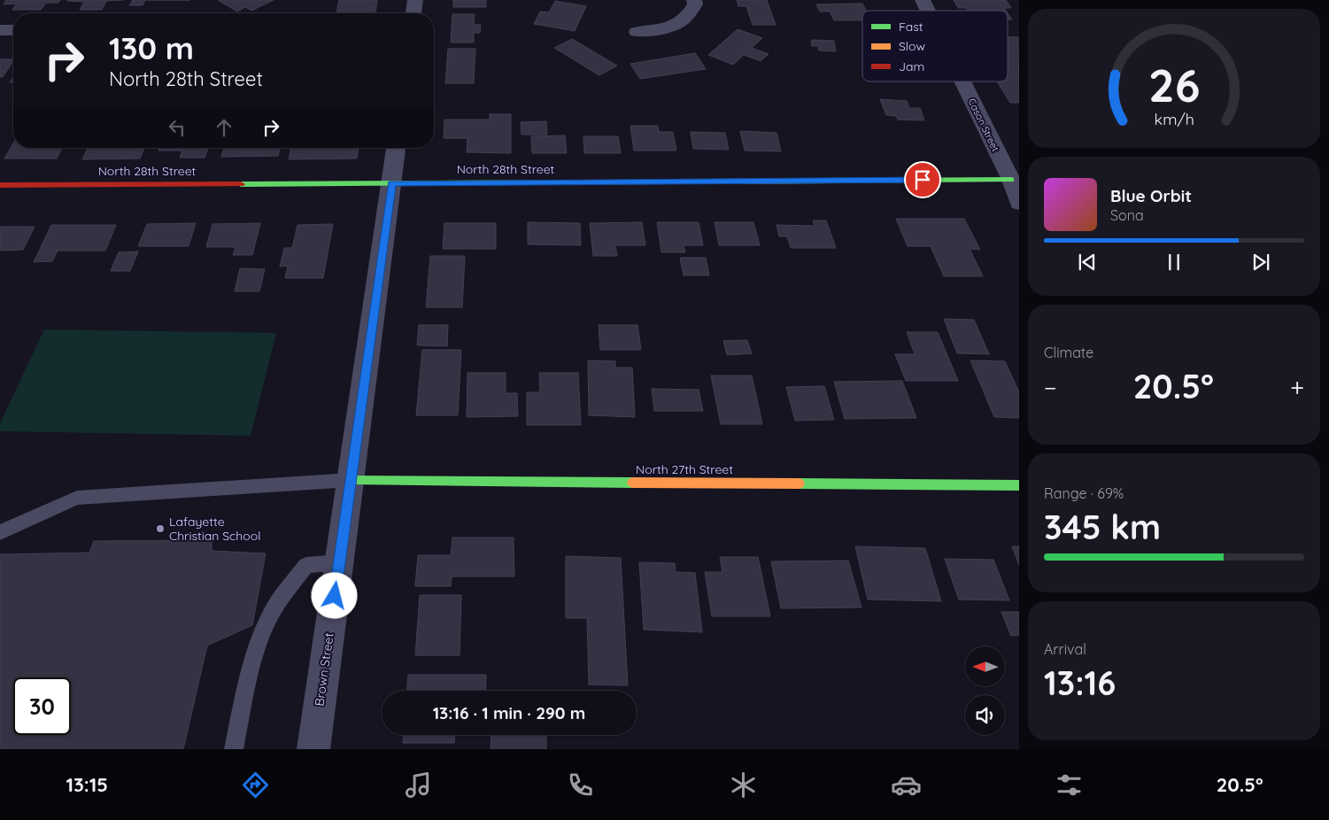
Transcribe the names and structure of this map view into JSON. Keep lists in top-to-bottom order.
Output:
{
  "streets": {
    "street": [
      "Cason Street",
      "North 28th Street",
      "North 27th Street",
      "Brown Street"
    ]
  },
  "crossings": [
    ["Cason Street", "North 28th Street"],
    ["North 28th Street", "Brown Street"],
    ["North 27th Street", "Brown Street"]
  ],
  "places": ["Lafayette Christian School"],
  "legend": ["Fast", "Slow", "Jam"],
  "north": "left",
  "page": {
    "turn": ["130 m", "North 28th Street"],
    "song": ["Blue Orbit", "Sona"],
    "tile": [
      "Climate",
      ["Range · 69%", "345 km"],
      ["Arrival", "13:16"]
    ],
    "heat": ["−", "20.5°", "+"],
    "limit": "30",
    "trip": "13:16 · 1 min · 290 m",
    "tabs": ["13:15", "20.5°"],
    "gauge": ["26", "km/h"]
  }
}
